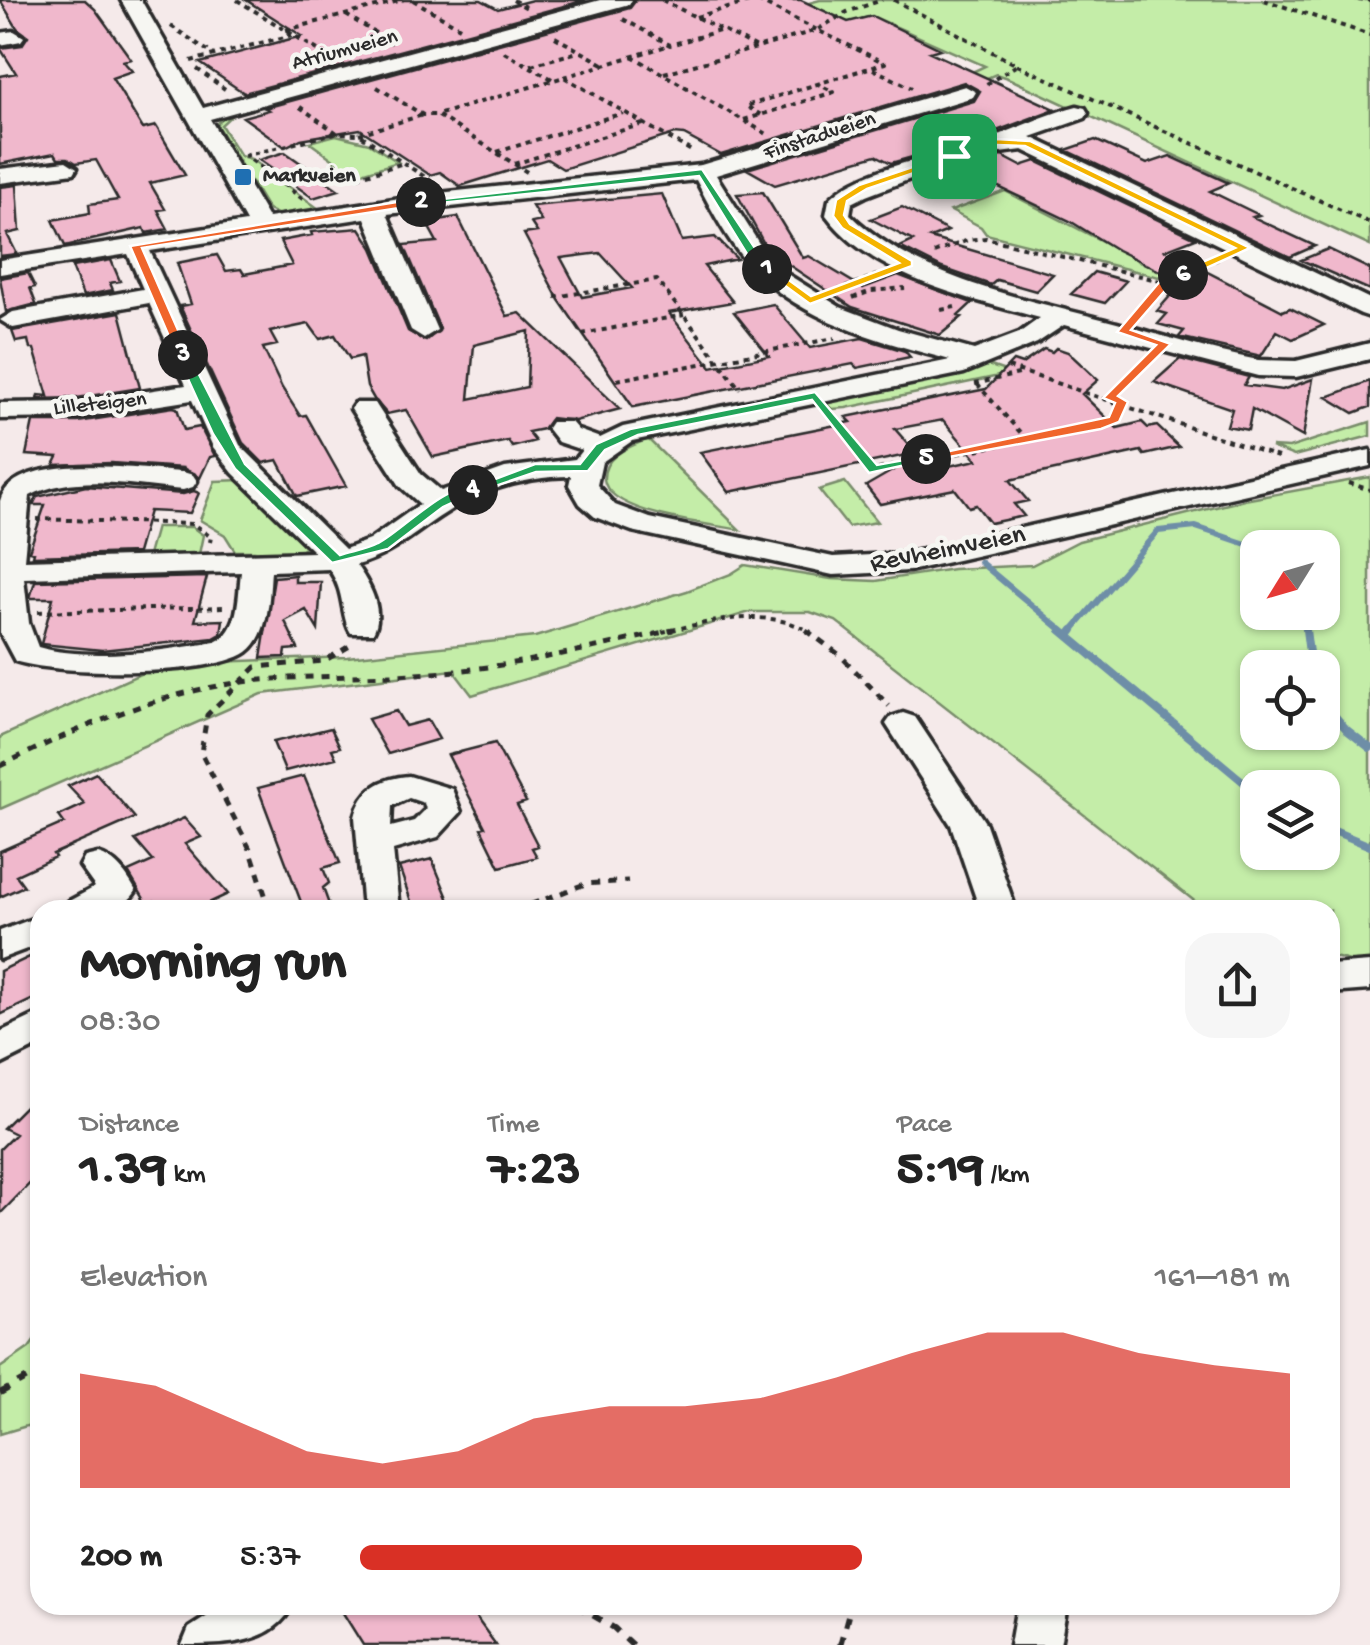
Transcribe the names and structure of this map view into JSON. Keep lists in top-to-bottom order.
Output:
{
  "streets": {
    "street": [
      "Atriumveien",
      "Finstadveien",
      "Lilleteigen",
      "Revheimveien"
    ]
  },
  "places": {
    "transit": ["Markveien"]
  },
  "north": "bottom left",
  "page": {
    "pins": [
      "2",
      "1",
      "6",
      "3",
      "5",
      "4"
    ],
    "heading": ["Morning run", "08:30"],
    "stats": [
      ["Distance", "1.39 km"],
      ["Time", "7:23"],
      ["Pace", "5:19 /km"]
    ],
    "chart": ["Elevation", "161–181 m"],
    "list": [
      {
        "name": "200 m",
        "note": "5:37"
      }
    ]
  }
}
